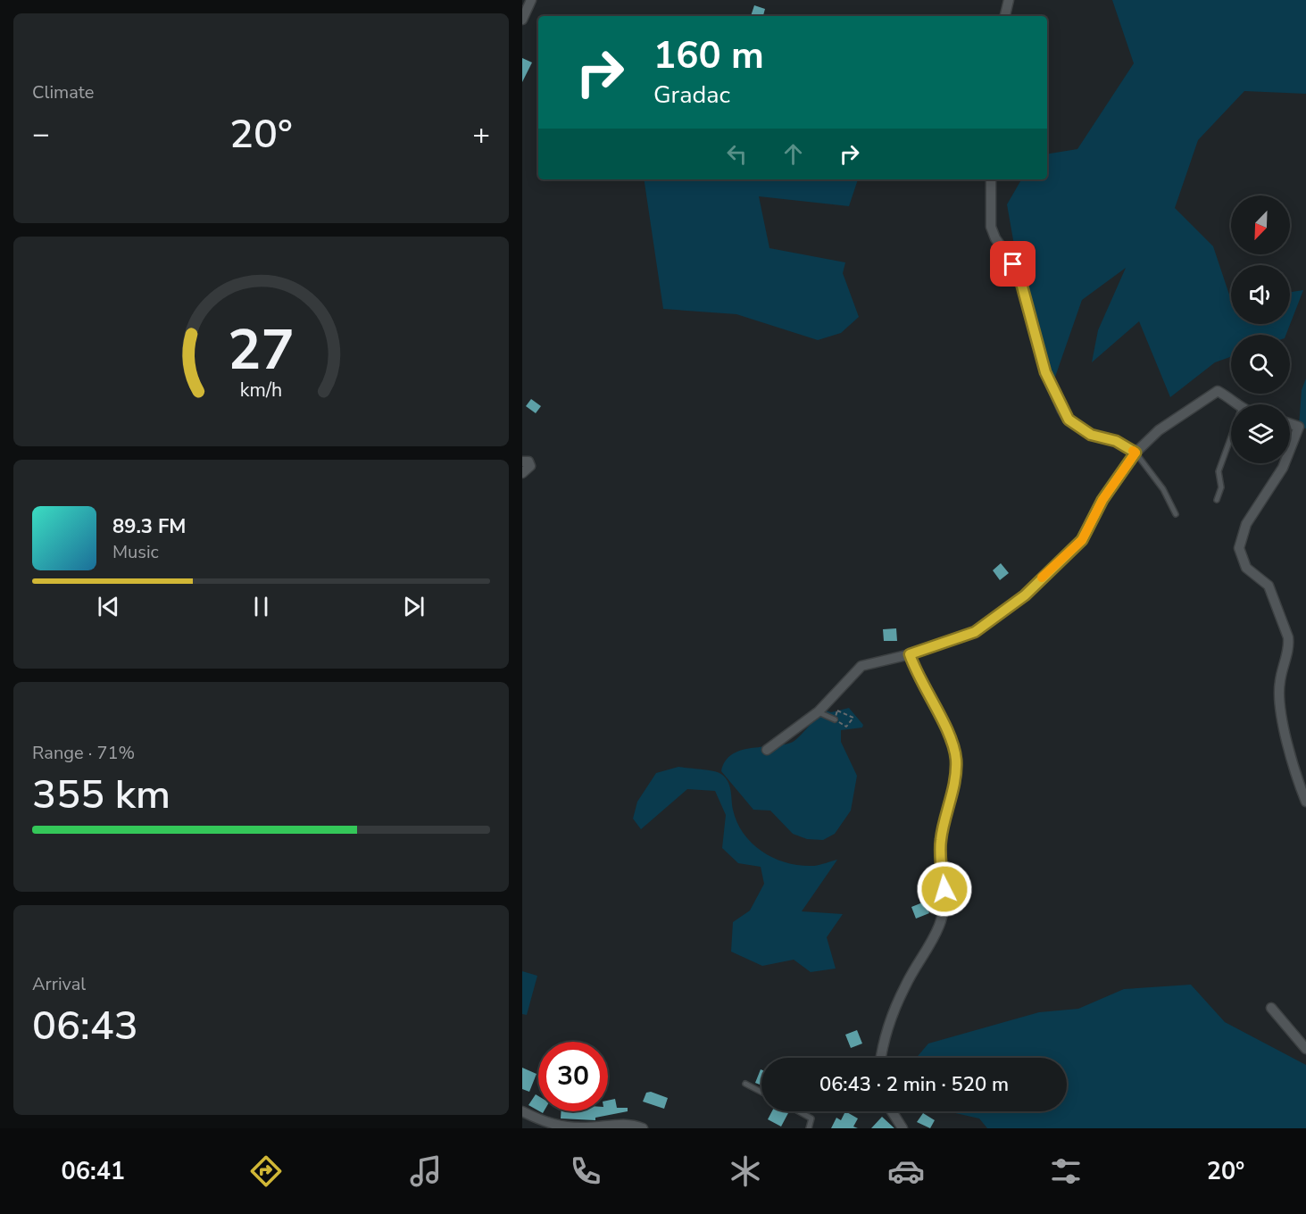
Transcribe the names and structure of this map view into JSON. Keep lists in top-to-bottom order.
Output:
{
  "north": "bottom left",
  "page": {
    "tile": [
      "Climate",
      ["Range · 71%", "355 km"],
      ["Arrival", "06:43"]
    ],
    "turn": ["160 m", "Gradac"],
    "heat": ["−", "20°", "+"],
    "song": ["89.3 FM", "Music"],
    "limit": "30",
    "trip": "06:43 · 2 min · 520 m",
    "tabs": ["06:41", "20°"],
    "gauge": ["27", "km/h"]
  }
}
